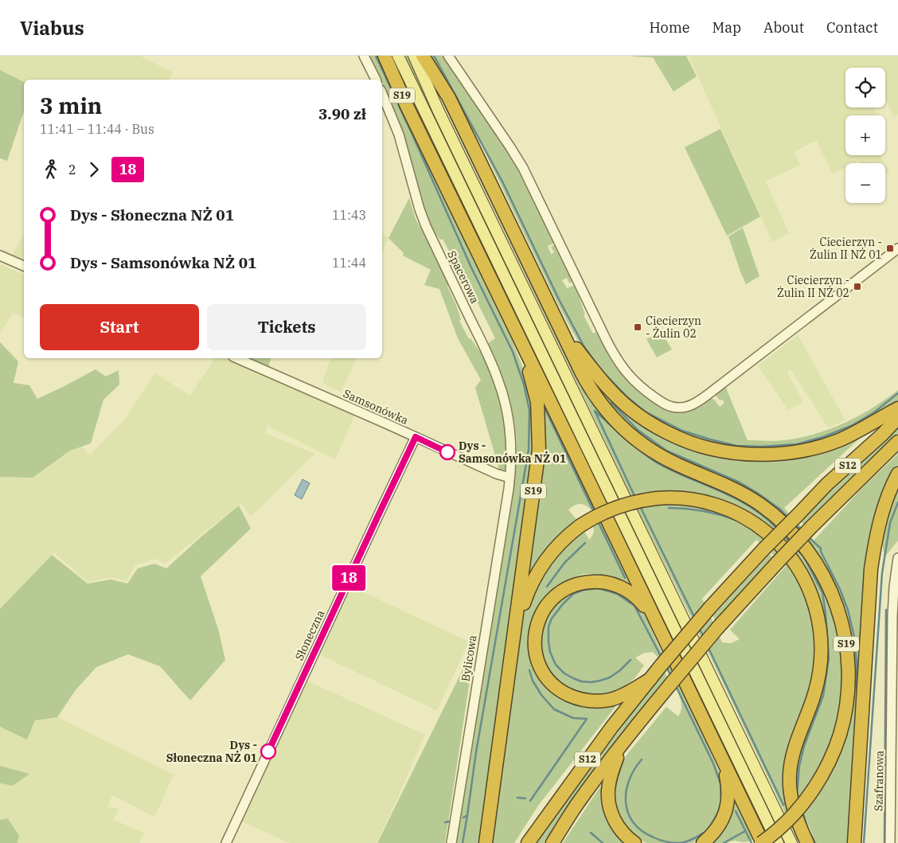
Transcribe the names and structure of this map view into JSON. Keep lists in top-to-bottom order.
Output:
{
  "streets": {
    "highway": ["S19", "S12"],
    "street": [
      "Spacerowa",
      "Samsonówka",
      "Słoneczna",
      "Bylicowa",
      "Szafranowa"
    ]
  },
  "crossings": [
    ["Spacerowa", "Samsonówka"],
    ["Spacerowa", "Bylicowa"],
    ["Samsonówka", "Słoneczna"],
    ["Samsonówka", "Bylicowa"]
  ],
  "places": {
    "transit": ["Ciecierzyn - Żulin II NŻ 01", "Ciecierzyn - Żulin II NŻ 02", "Ciecierzyn - Żulin 02"],
    "other": ["Dys - Samsonówka NŻ 01", "Dys - Słoneczna NŻ 01"]
  },
  "lines": ["bus line 18"],
  "page": {
    "header": "Viabus",
    "nav": [
      "Home",
      "Map",
      "About",
      "Contact"
    ],
    "on_map": "18",
    "map_buttons": ["+", "−"],
    "heading": ["3 min", "11:41 – 11:44 · Bus", "3.90 zł"],
    "legs": ["2", "18"],
    "list": [
      {
        "name": "Dys - Słoneczna NŻ 01",
        "value": "11:43"
      },
      {
        "name": "Dys - Samsonówka NŻ 01",
        "value": "11:44"
      }
    ],
    "buttons": ["Start", "Tickets"]
  }
}
